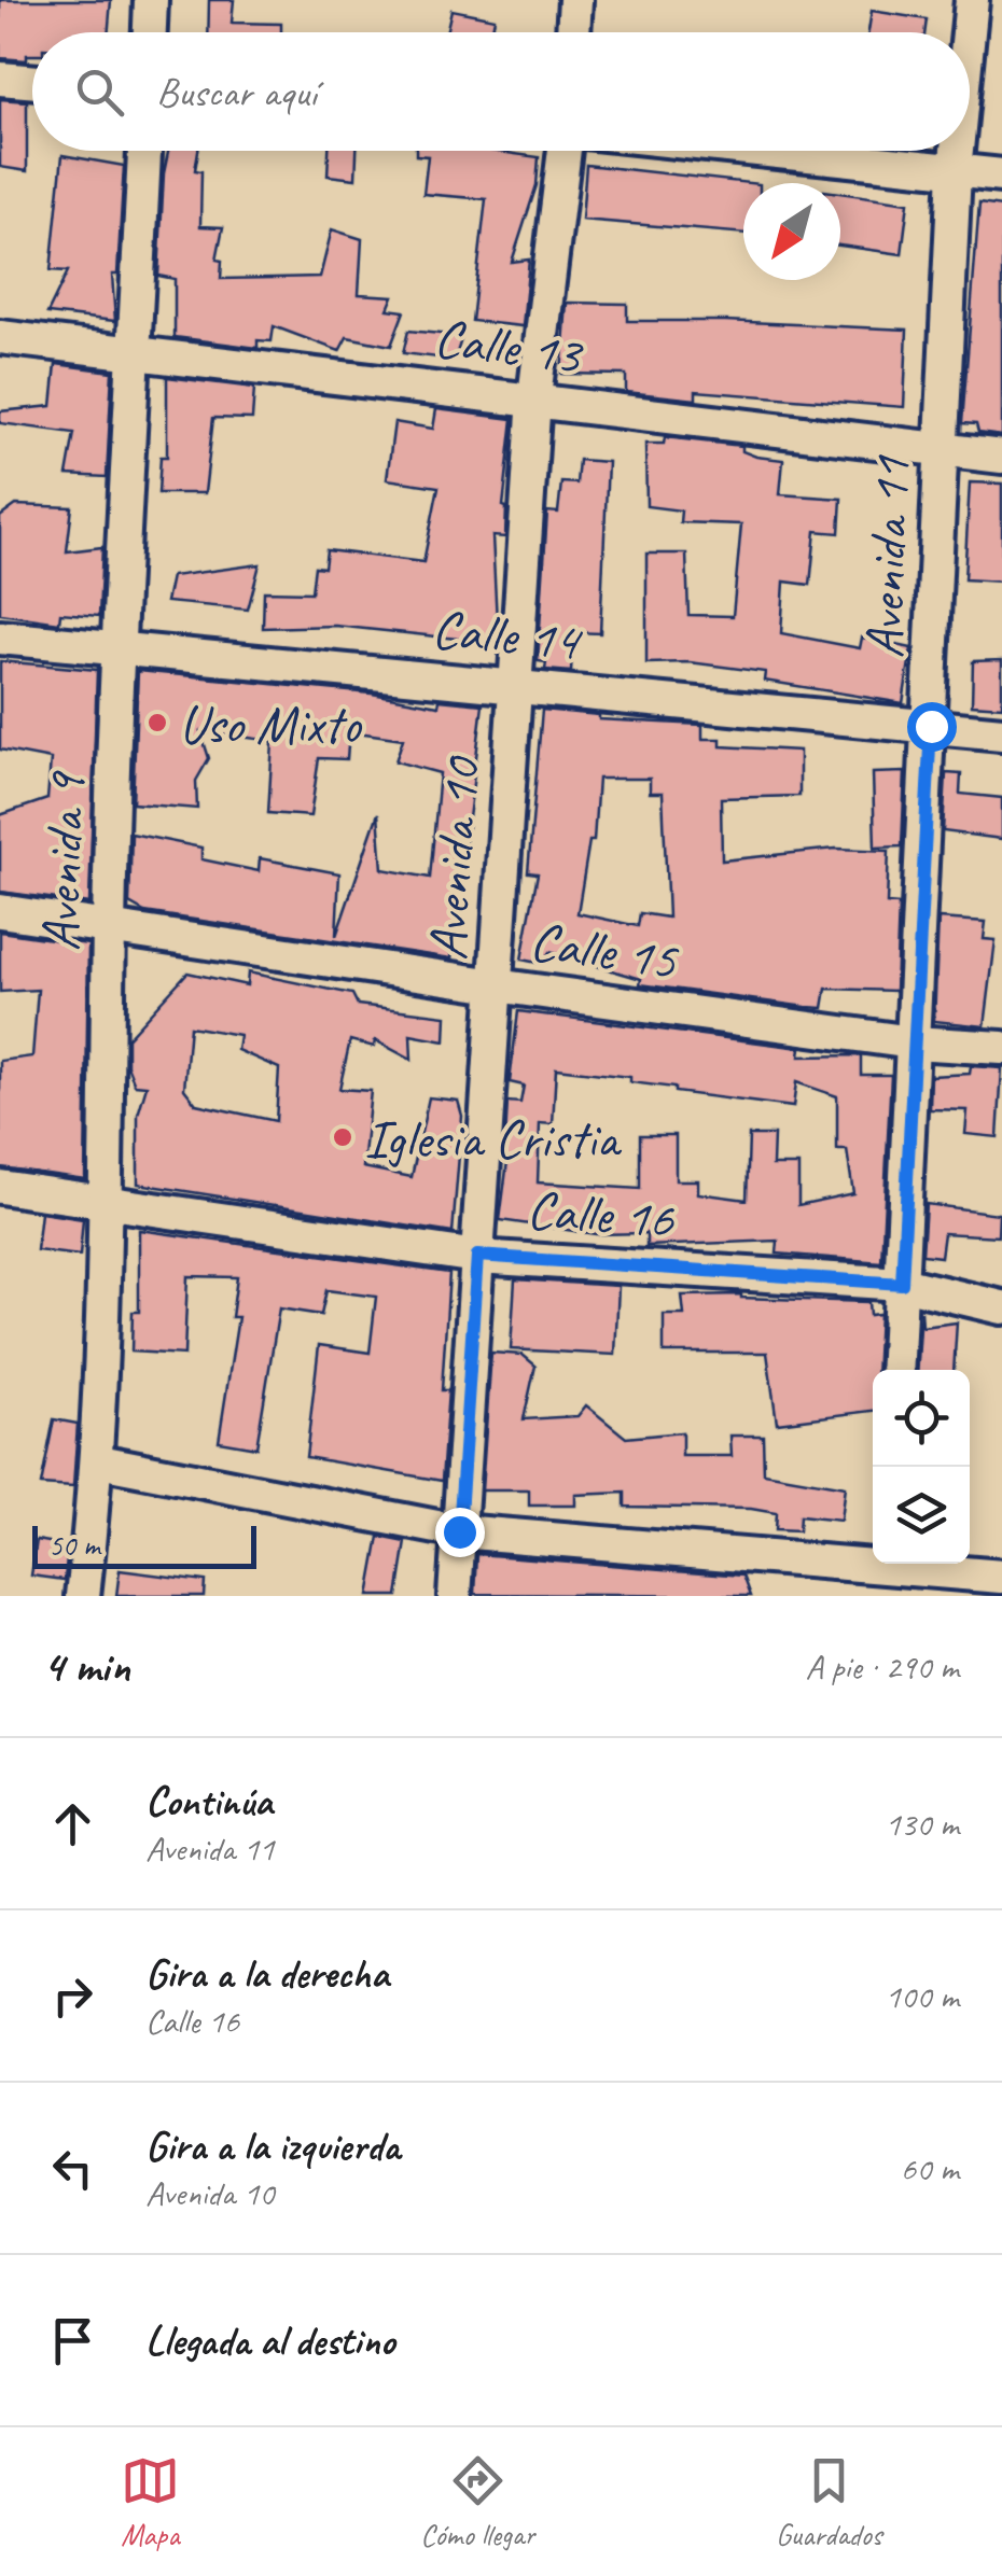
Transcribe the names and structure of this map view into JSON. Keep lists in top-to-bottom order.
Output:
{
  "streets": {
    "street": [
      "Calle 13",
      "Avenida 11",
      "Calle 14",
      "Avenida 10",
      "Avenida 9",
      "Calle 15",
      "Calle 16"
    ]
  },
  "crossings": [
    ["Calle 13", "Avenida 11"],
    ["Calle 13", "Avenida 10"],
    ["Calle 13", "Avenida 9"],
    ["Avenida 11", "Calle 14"],
    ["Avenida 11", "Calle 15"],
    ["Avenida 11", "Calle 16"],
    ["Calle 14", "Avenida 10"],
    ["Calle 14", "Avenida 9"],
    ["Avenida 10", "Calle 15"],
    ["Avenida 10", "Calle 16"],
    ["Avenida 9", "Calle 15"],
    ["Avenida 9", "Calle 16"]
  ],
  "places": ["Uso Mixto", "Iglesia Cristia"],
  "scale_bar": "50 m",
  "north": "bottom left",
  "page": {
    "search": "Buscar aquí",
    "scale": "50 m",
    "heading": ["4 min", "A pie · 290 m"],
    "list": [
      ["Continúa", "Avenida 11", "130 m"],
      ["Gira a la derecha", "Calle 16", "100 m"],
      ["Gira a la izquierda", "Avenida 10", "60 m"],
      "Llegada al destino"
    ],
    "nav": ["Mapa", "Cómo llegar", "Guardados"]
  }
}
